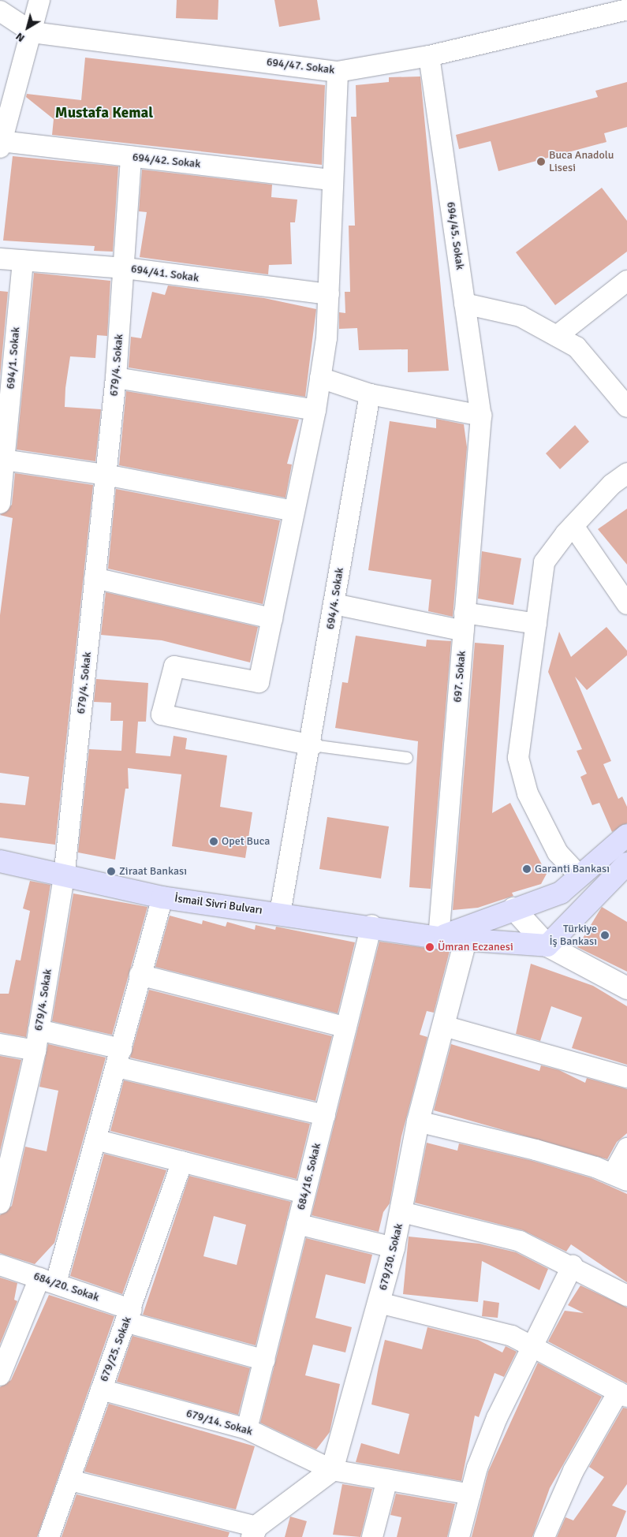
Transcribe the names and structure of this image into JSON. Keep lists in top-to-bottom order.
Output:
{
  "streets": {
    "main road": ["İsmail Sivri Bulvarı"],
    "street": [
      "694/47. Sokak",
      "694/42. Sokak",
      "694/45. Sokak",
      "694/41. Sokak",
      "694/1. Sokak",
      "679/4. Sokak",
      "694/4. Sokak",
      "697. Sokak",
      "684/16. Sokak",
      "679/30. Sokak",
      "684/20. Sokak",
      "679/25. Sokak",
      "679/14. Sokak"
    ]
  },
  "crossings": [
    ["694/47. Sokak", "694/45. Sokak"],
    ["694/42. Sokak", "679/4. Sokak"],
    ["694/45. Sokak", "697. Sokak"],
    ["694/41. Sokak", "694/1. Sokak"],
    ["694/41. Sokak", "679/4. Sokak"],
    ["679/4. Sokak", "İsmail Sivri Bulvarı"],
    ["694/4. Sokak", "İsmail Sivri Bulvarı"],
    ["697. Sokak", "İsmail Sivri Bulvarı"],
    ["İsmail Sivri Bulvarı", "684/16. Sokak"],
    ["İsmail Sivri Bulvarı", "679/30. Sokak"],
    ["684/16. Sokak", "684/20. Sokak"],
    ["684/16. Sokak", "679/14. Sokak"],
    ["679/30. Sokak", "679/14. Sokak"],
    ["684/20. Sokak", "679/25. Sokak"],
    ["679/25. Sokak", "679/14. Sokak"]
  ],
  "districts": ["Mustafa Kemal"],
  "places": [
    "Buca Anadolu Lisesi",
    "Opet Buca",
    "Garanti Bankası",
    "Ziraat Bankası",
    "Türkiye İş Bankası",
    "Ümran Eczanesi"
  ],
  "north": "bottom left"
}
